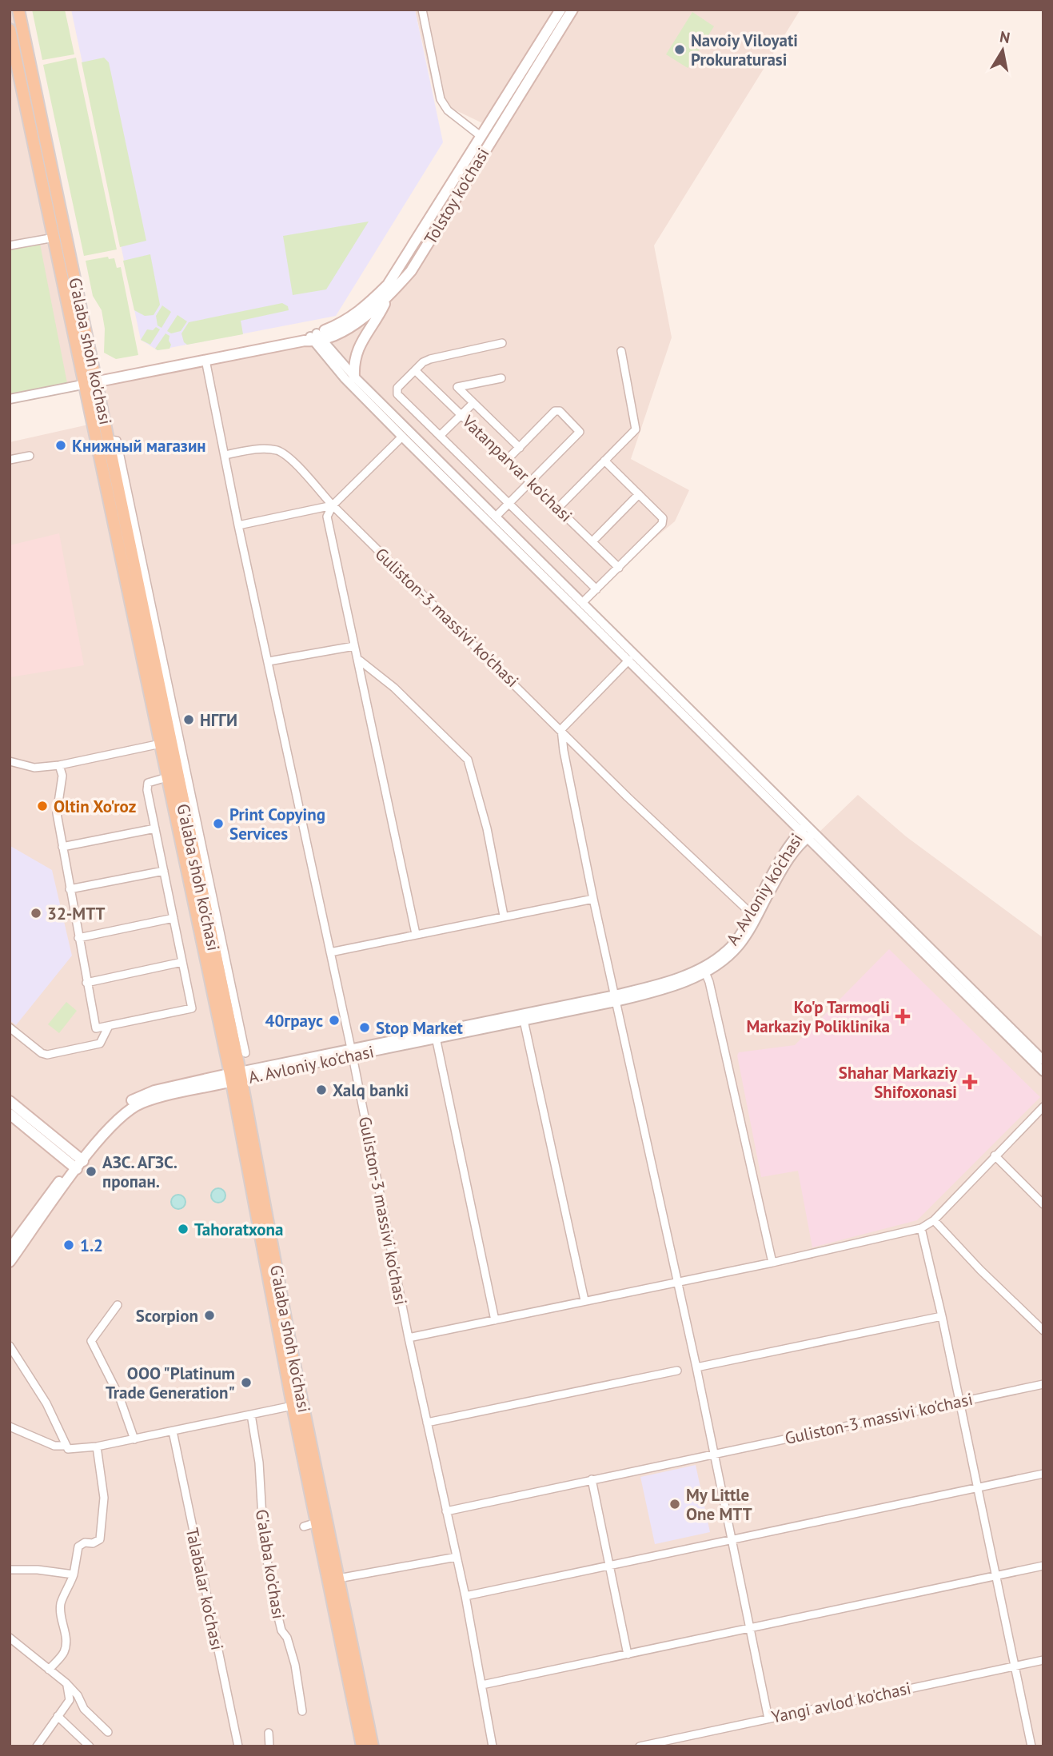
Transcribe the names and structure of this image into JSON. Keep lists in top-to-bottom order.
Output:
{
  "streets": {
    "main road": ["Tolstoy ko'chasi", "G'alaba shoh ko'chasi", "A. Avloniy ko'chasi"],
    "street": [
      "Vatanparvar ko'chasi",
      "Guliston-3 massivi ko'chasi",
      "G'alaba ko'chasi",
      "Talabalar ko'chasi",
      "Yangi avlod ko'chasi"
    ]
  },
  "crossings": [
    ["Tolstoy ko'chasi", "G'alaba shoh ko'chasi"],
    ["Tolstoy ko'chasi", "Guliston-3 massivi ko'chasi"],
    ["G'alaba shoh ko'chasi", "A. Avloniy ko'chasi"],
    ["Guliston-3 massivi ko'chasi", "A. Avloniy ko'chasi"]
  ],
  "places": {
    "other": [
      "Navoiy Viloyati Prokuraturasi",
      "Книжный магазин",
      "НГГИ",
      "Oltin Xo'roz",
      "Print Copying Services",
      "32-MTT",
      "40граус",
      "Stop Market",
      "Xalq banki",
      "АЗС. АГЗС. пропан.",
      "Tahoratxona",
      "1.2",
      "Scorpion",
      "OOO \"Platinum Trade Generation\"",
      "My Little One MTT"
    ],
    "health": ["Ko'p Tarmoqli Markaziy Poliklinika", "Shahar Markaziy Shifoxonasi"]
  },
  "north": "top"
}
